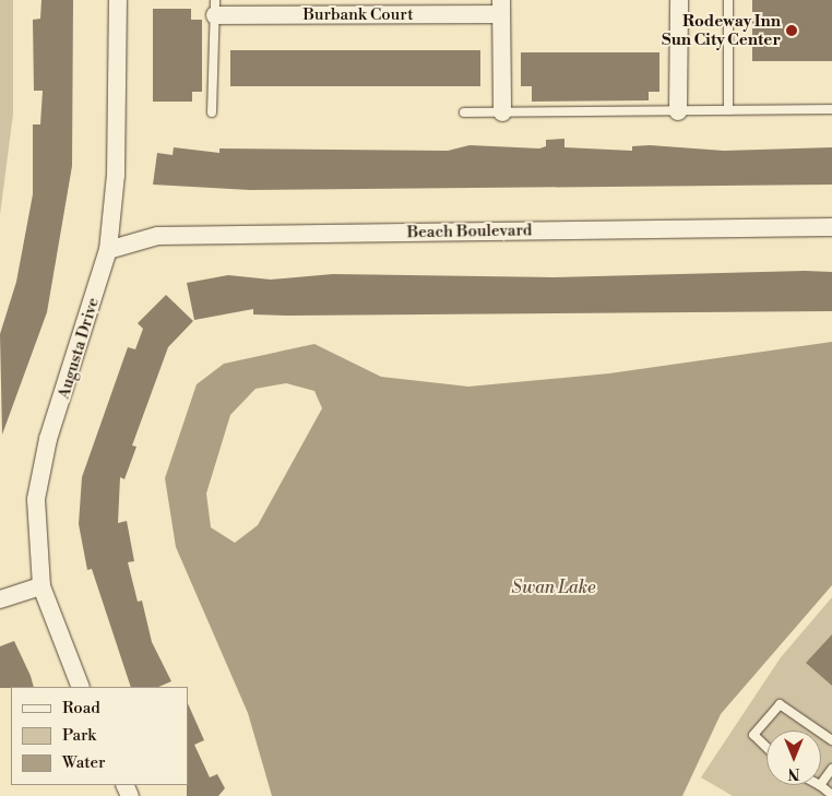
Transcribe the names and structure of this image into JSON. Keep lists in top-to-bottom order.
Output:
{
  "streets": {
    "street": ["Burbank Court", "Beach Boulevard", "Augusta Drive"]
  },
  "crossings": [
    ["Beach Boulevard", "Augusta Drive"]
  ],
  "water": ["Swan Lake"],
  "places": ["Rodeway Inn Sun City Center"],
  "legend": ["Road", "Park", "Water"],
  "north": "bottom"
}
